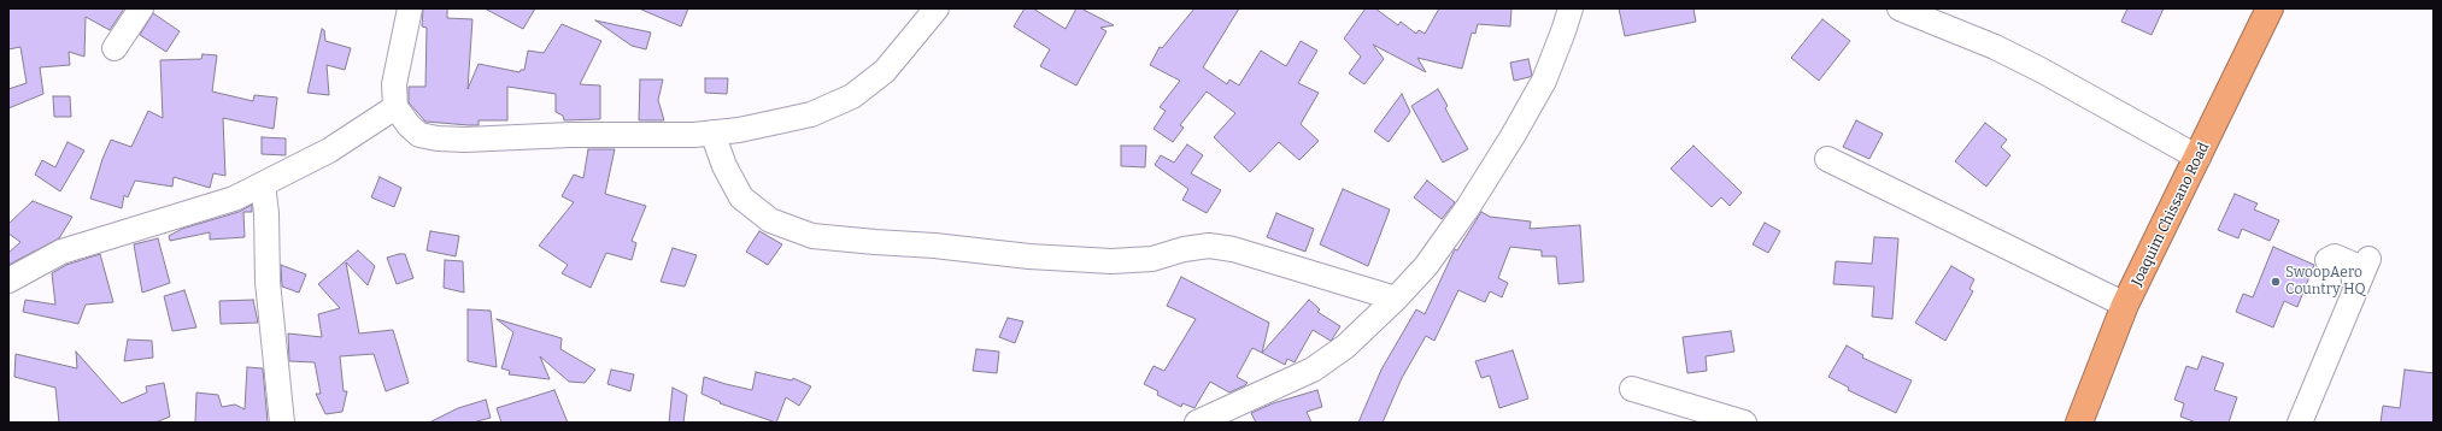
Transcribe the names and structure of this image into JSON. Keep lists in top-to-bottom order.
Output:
{
  "streets": {
    "highway": ["Joaquim Chissano Road"]
  },
  "places": ["SwoopAero Country HQ"]
}
